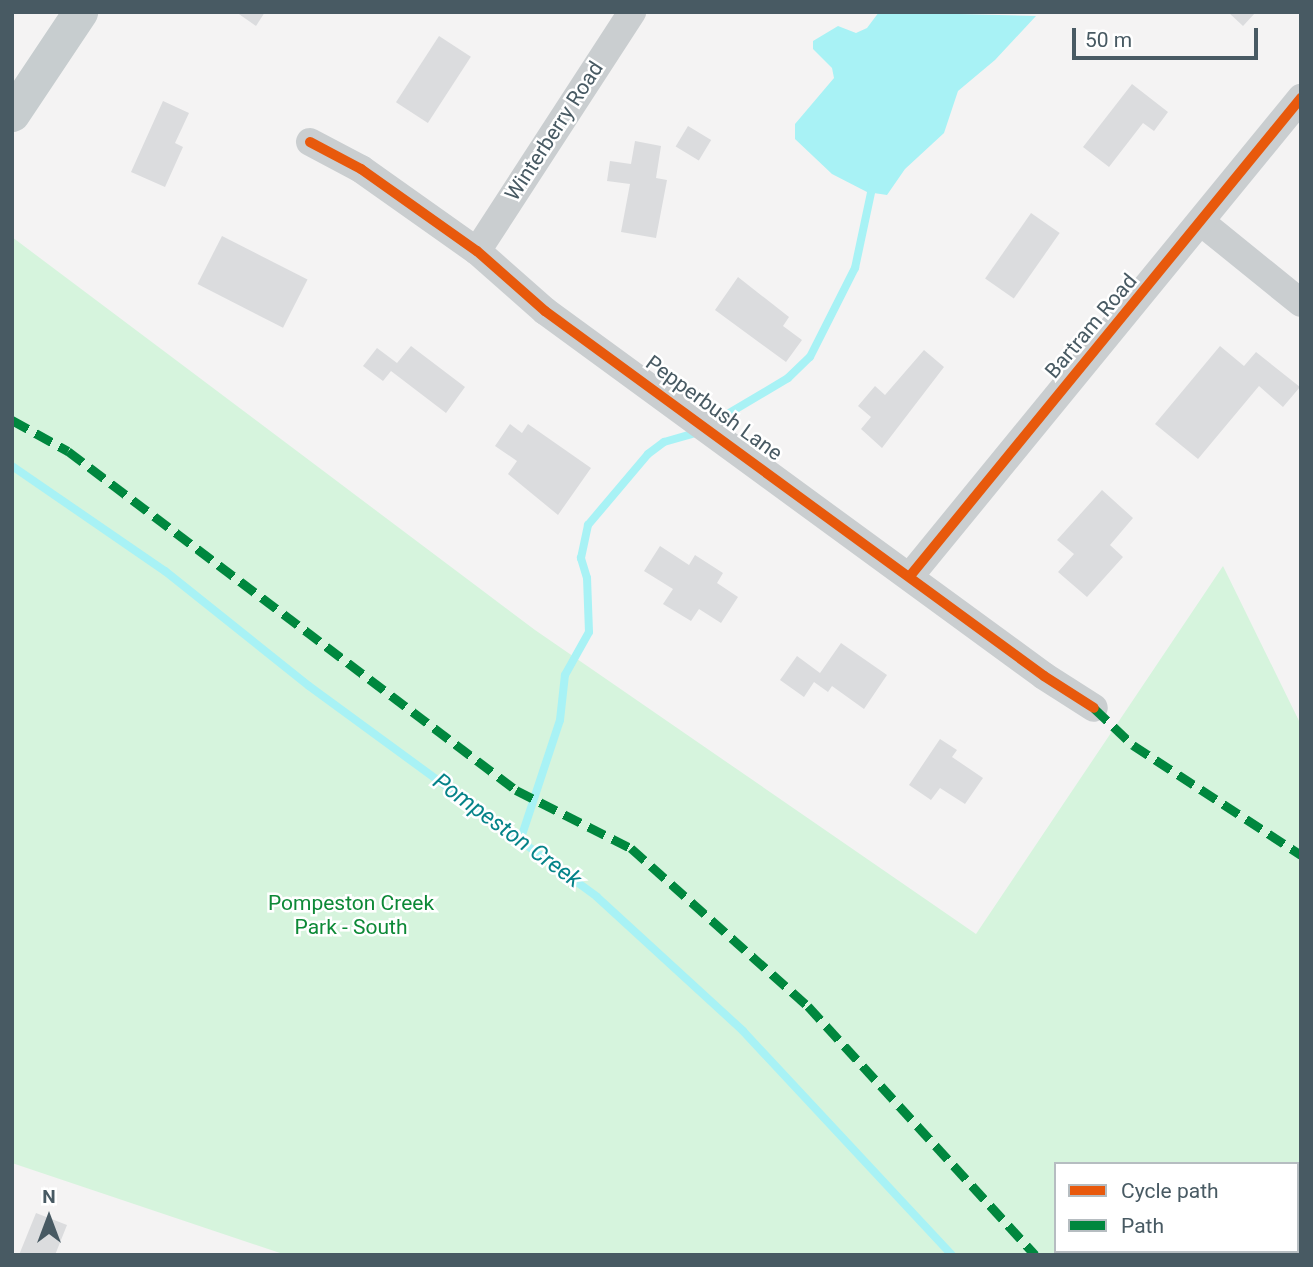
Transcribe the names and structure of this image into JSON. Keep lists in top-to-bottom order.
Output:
{
  "streets": {
    "street": ["Winterberry Road", "Bartram Road", "Pepperbush Lane"]
  },
  "crossings": [
    ["Winterberry Road", "Pepperbush Lane"],
    ["Bartram Road", "Pepperbush Lane"]
  ],
  "water": ["Pompeston Creek"],
  "parks": ["Pompeston Creek Park - South"],
  "legend": ["Cycle path", "Path"],
  "scale_bar": "50 m",
  "north": "top"
}
